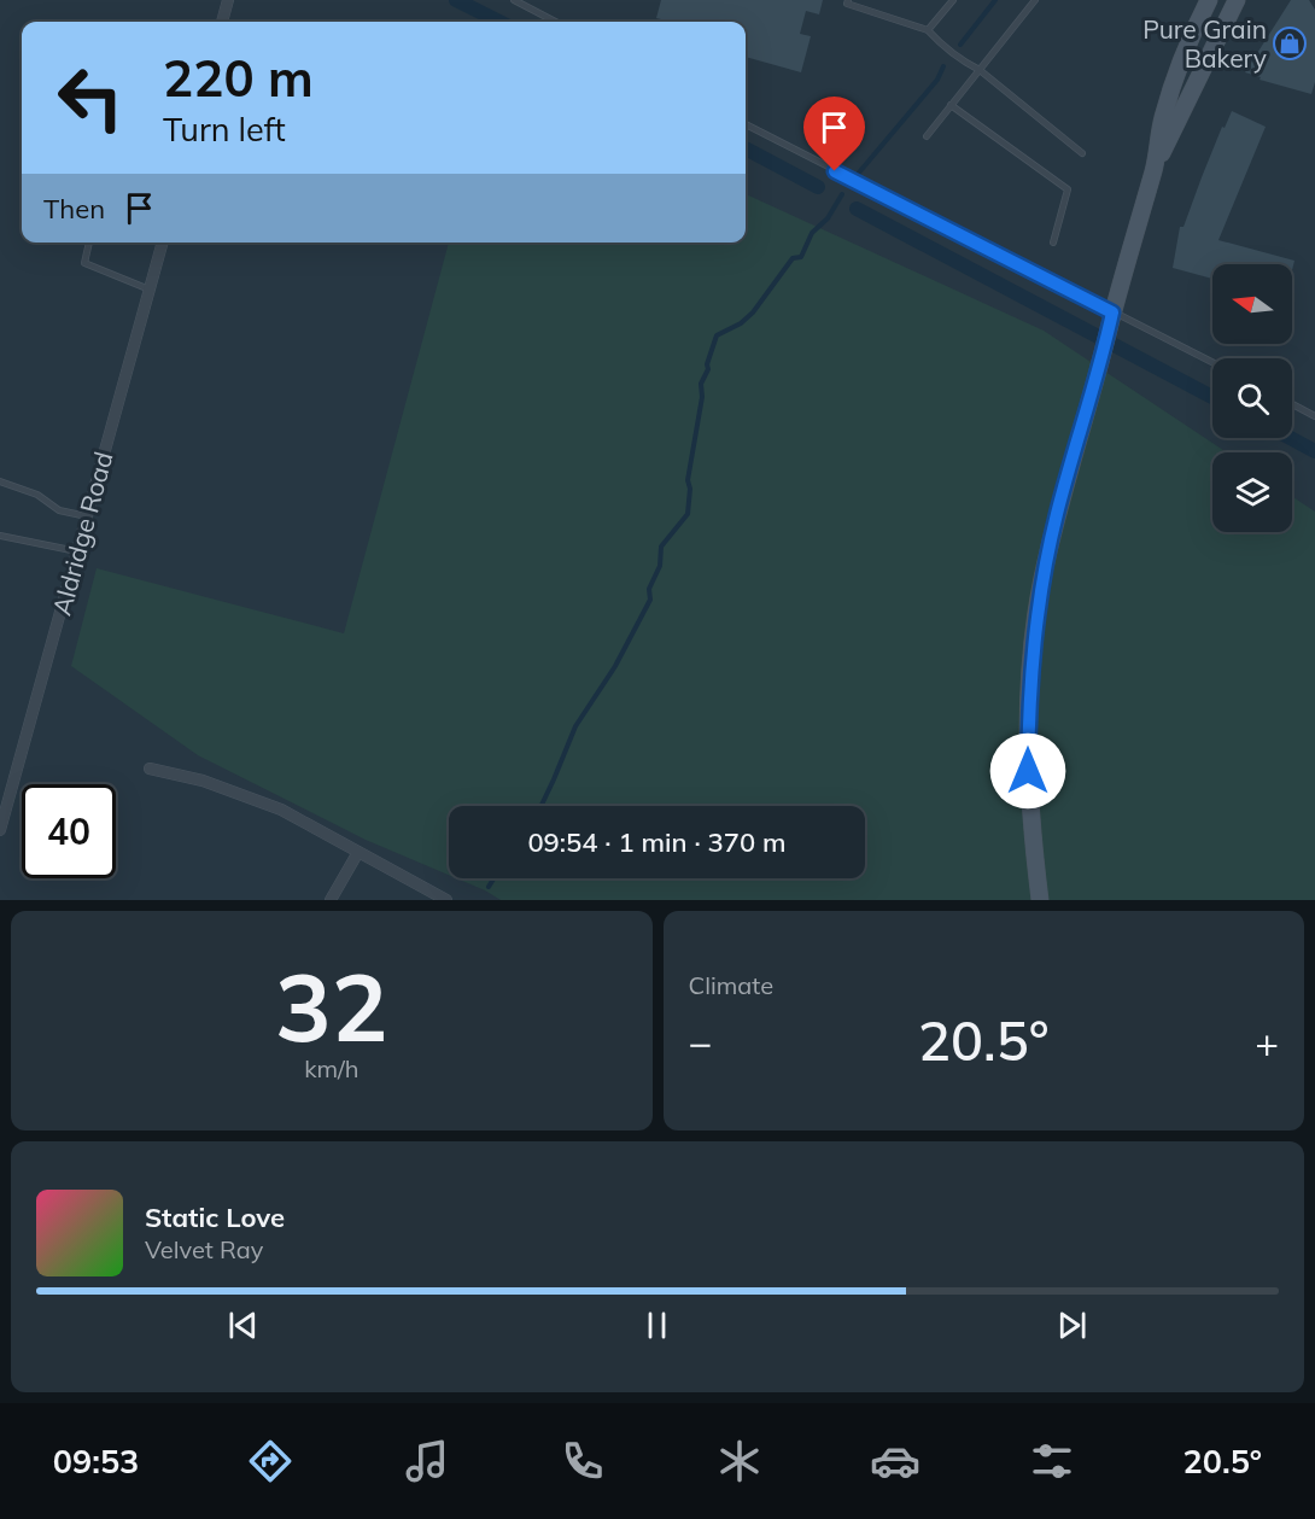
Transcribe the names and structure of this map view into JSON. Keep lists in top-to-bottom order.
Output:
{
  "streets": {
    "street": ["Aldridge Road"]
  },
  "places": {
    "shop": ["Pure Grain Bakery"]
  },
  "north": "left",
  "page": {
    "turn": ["220 m", "Turn left"],
    "then": "Then",
    "limit": "40",
    "trip": "09:54 · 1 min · 370 m",
    "tile": [
      ["32", "km/h"],
      "Climate"
    ],
    "heat": ["−", "20.5°", "+"],
    "song": ["Static Love", "Velvet Ray"],
    "tabs": ["09:53", "20.5°"]
  }
}
